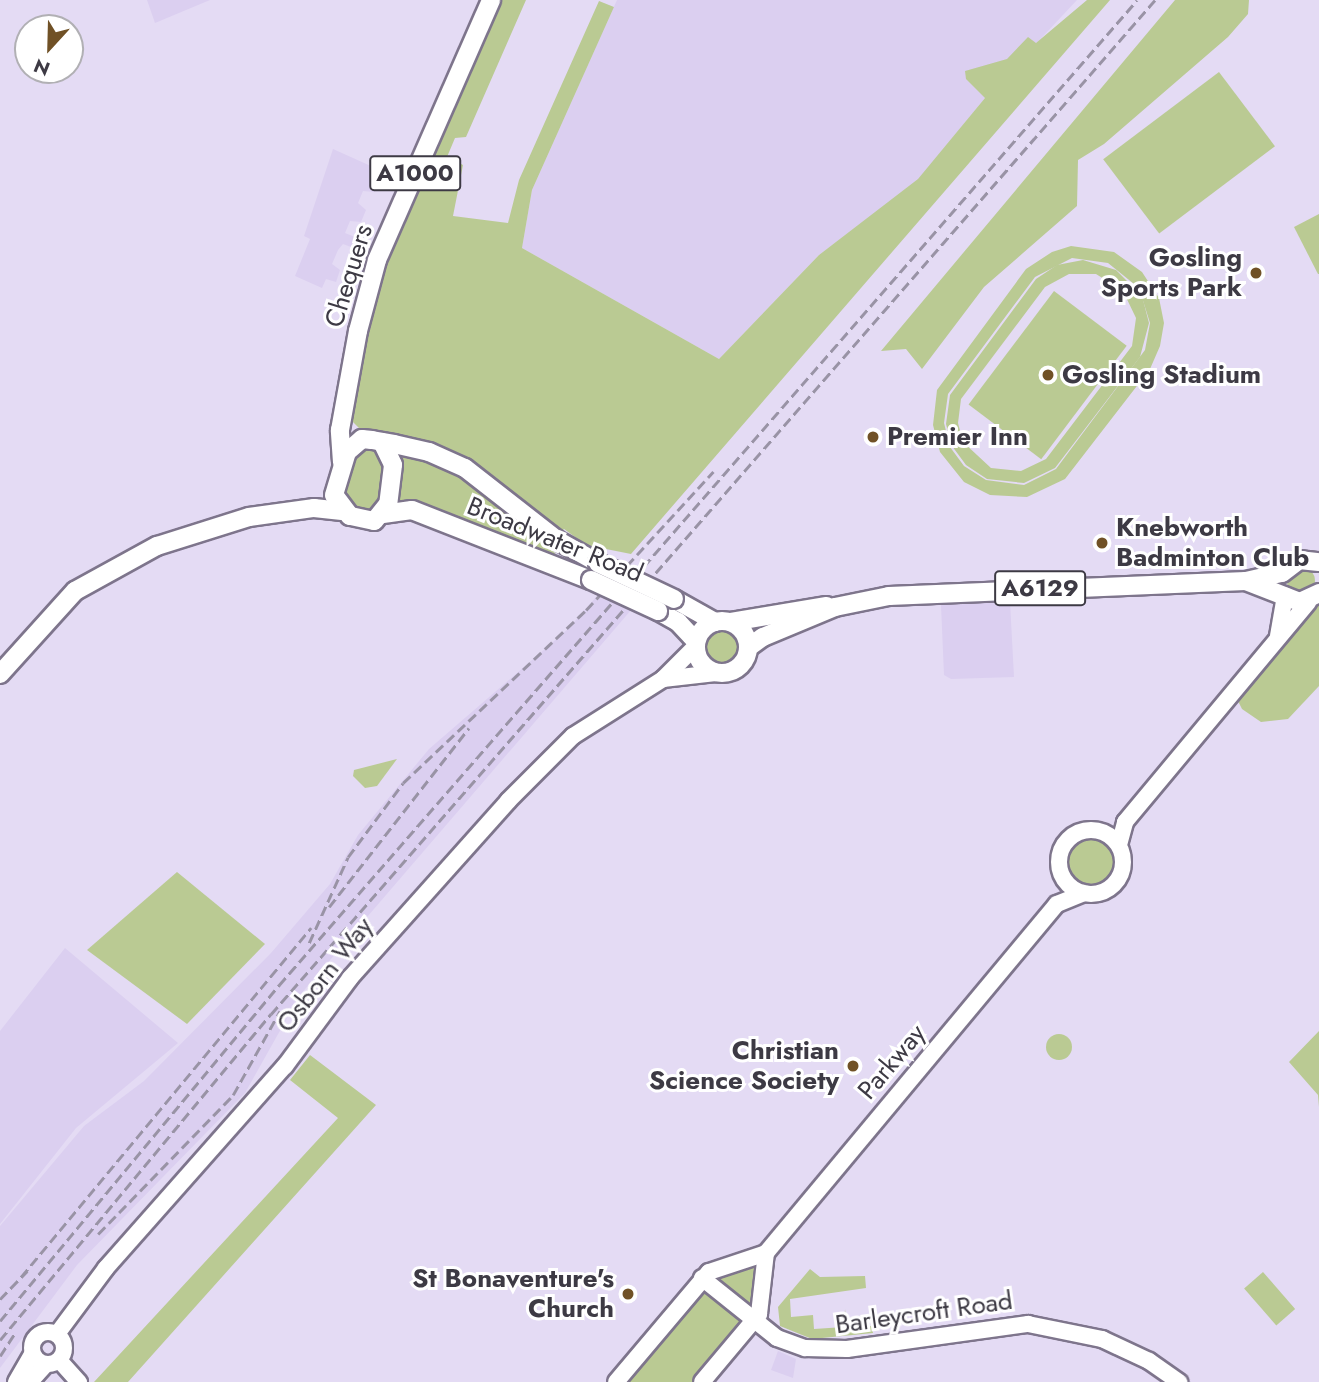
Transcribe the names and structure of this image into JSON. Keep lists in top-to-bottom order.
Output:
{
  "streets": {
    "main road": [
      "A1000",
      "Chequers",
      "Broadwater Road",
      "A6129"
    ],
    "street": ["Osborn Way", "Parkway", "Barleycroft Road"]
  },
  "crossings": [
    ["A1000", "Chequers"],
    ["A1000", "Broadwater Road"],
    ["Chequers", "Broadwater Road"],
    ["Broadwater Road", "A6129"],
    ["Broadwater Road", "Osborn Way"],
    ["A6129", "Osborn Way"]
  ],
  "places": [
    "Gosling Sports Park",
    "Gosling Stadium",
    "Premier Inn",
    "Knebworth Badminton Club",
    "Christian Science Society",
    "St Bonaventure's Church"
  ],
  "north": "bottom"
}
